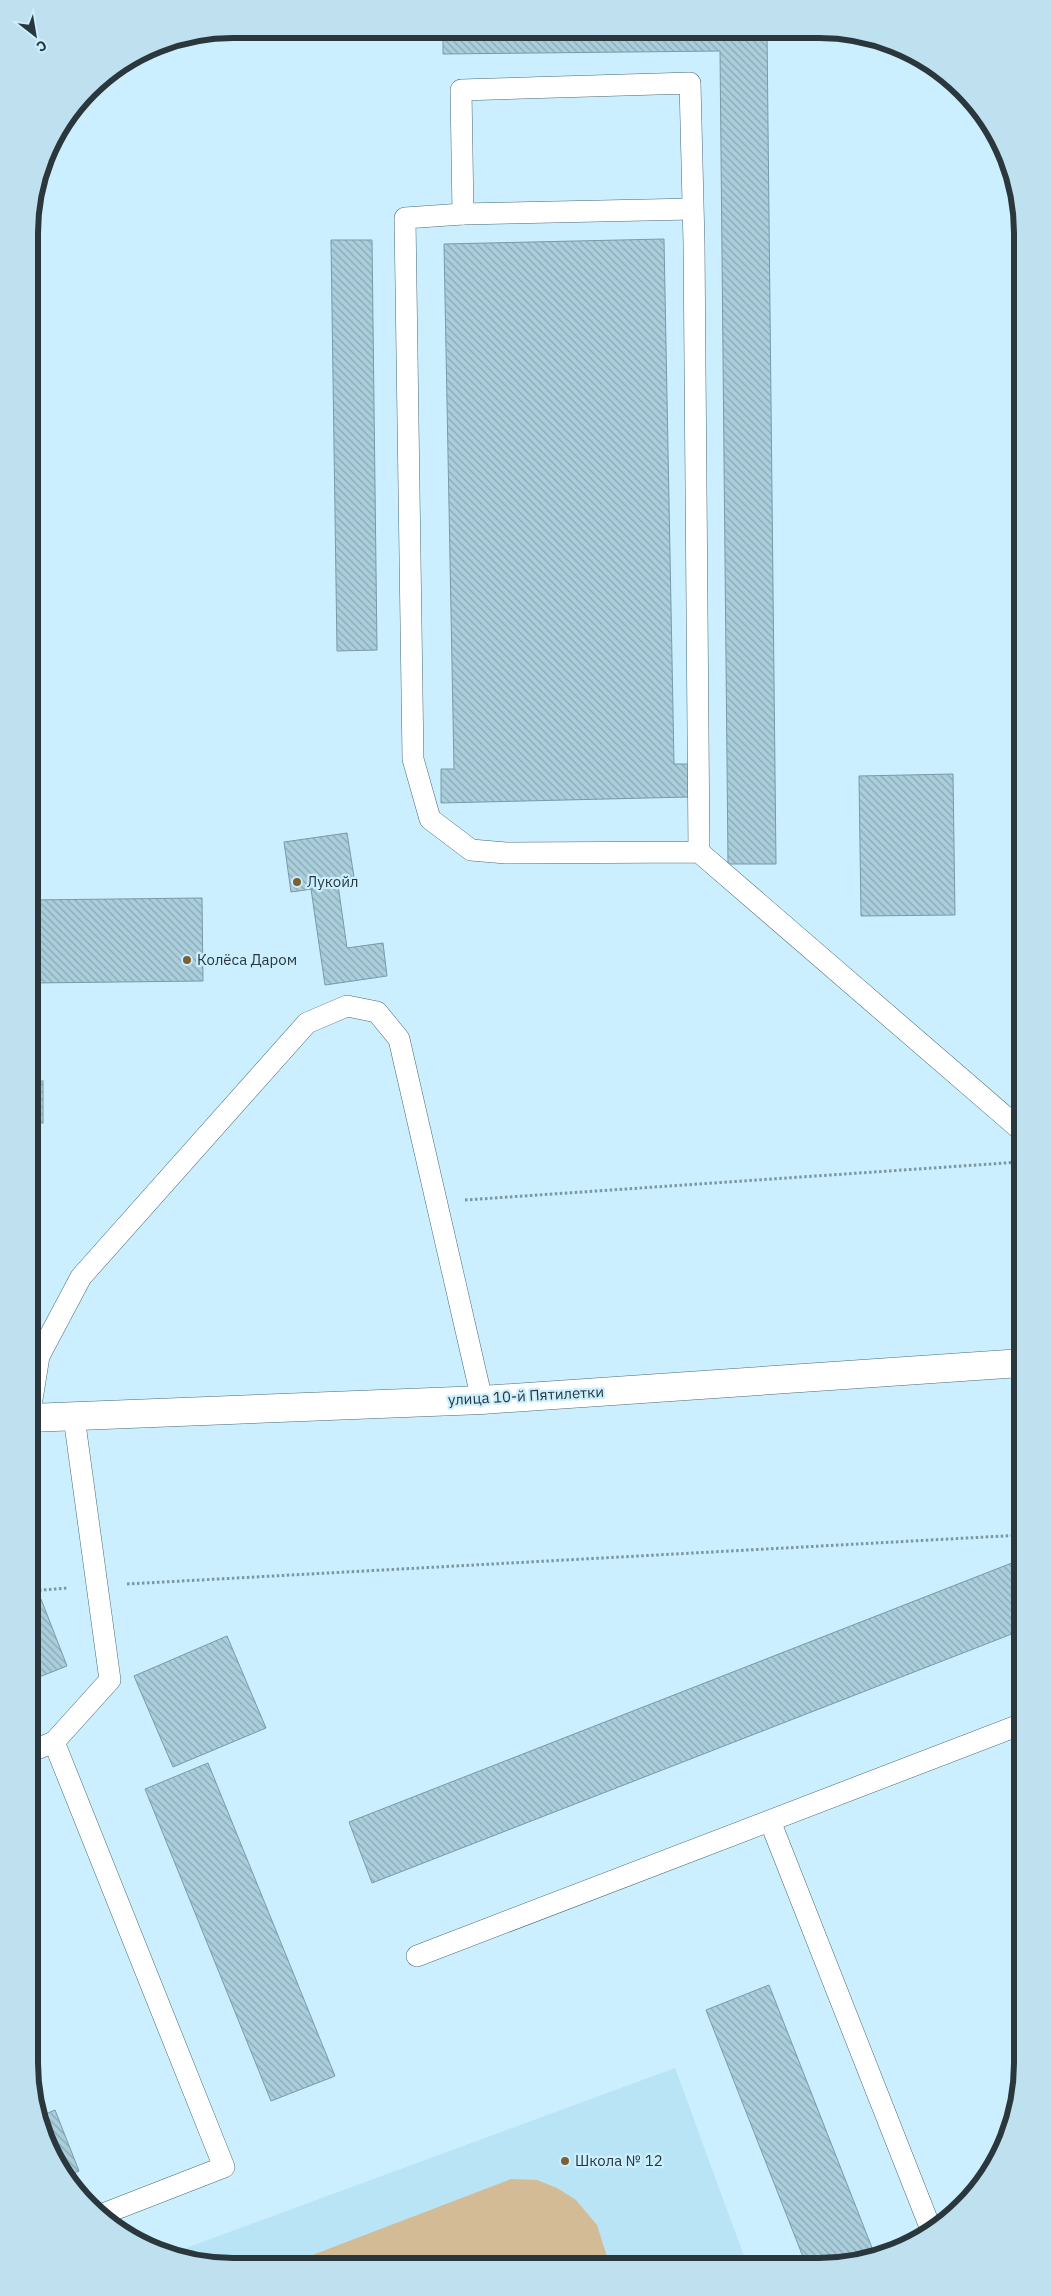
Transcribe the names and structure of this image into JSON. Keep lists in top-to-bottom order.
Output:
{
  "streets": {
    "main road": ["улица 10-й Пятилетки"]
  },
  "places": ["Лукойл", "Колёса Даром", "Школа № 12"],
  "north": "bottom right"
}
